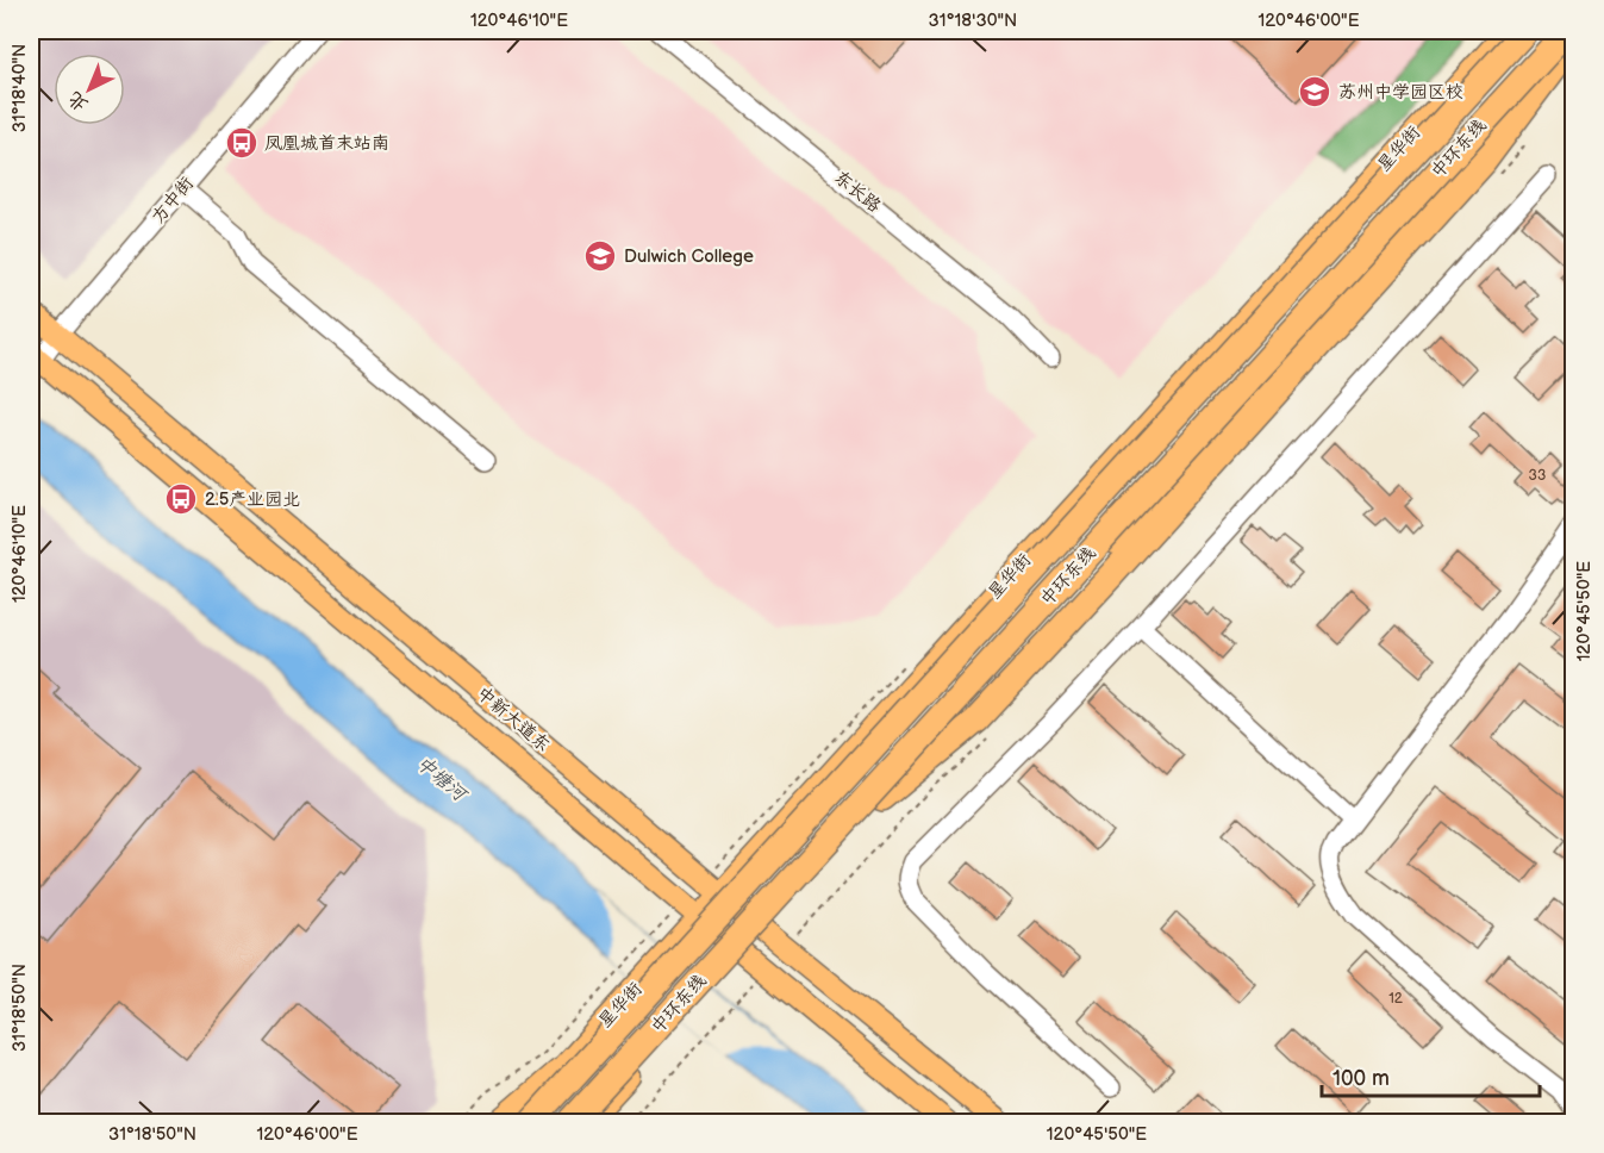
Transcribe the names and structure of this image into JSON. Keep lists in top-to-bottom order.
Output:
{
  "streets": {
    "highway": ["中环东线"],
    "main road": ["星华街", "中新大道东"],
    "street": ["东长路", "方中街"]
  },
  "crossings": [
    ["星华街", "中新大道东"],
    ["方中街", "中新大道东"]
  ],
  "water": ["中塘河"],
  "places": {
    "school or university": ["苏州中学园区校", "Dulwich College"],
    "bus stop": ["凤凰城首末站南", "2.5产业园北"]
  },
  "house_numbers": ["33", "12"],
  "scale_bar": "100 m",
  "north": "bottom left",
  "coordinates": [
    "120°46'10\"E",
    "31°18'30\"N",
    "120°46'00\"E",
    "31°18'40\"N",
    "120°45'50\"E",
    "31°18'50\"N"
  ]
}
